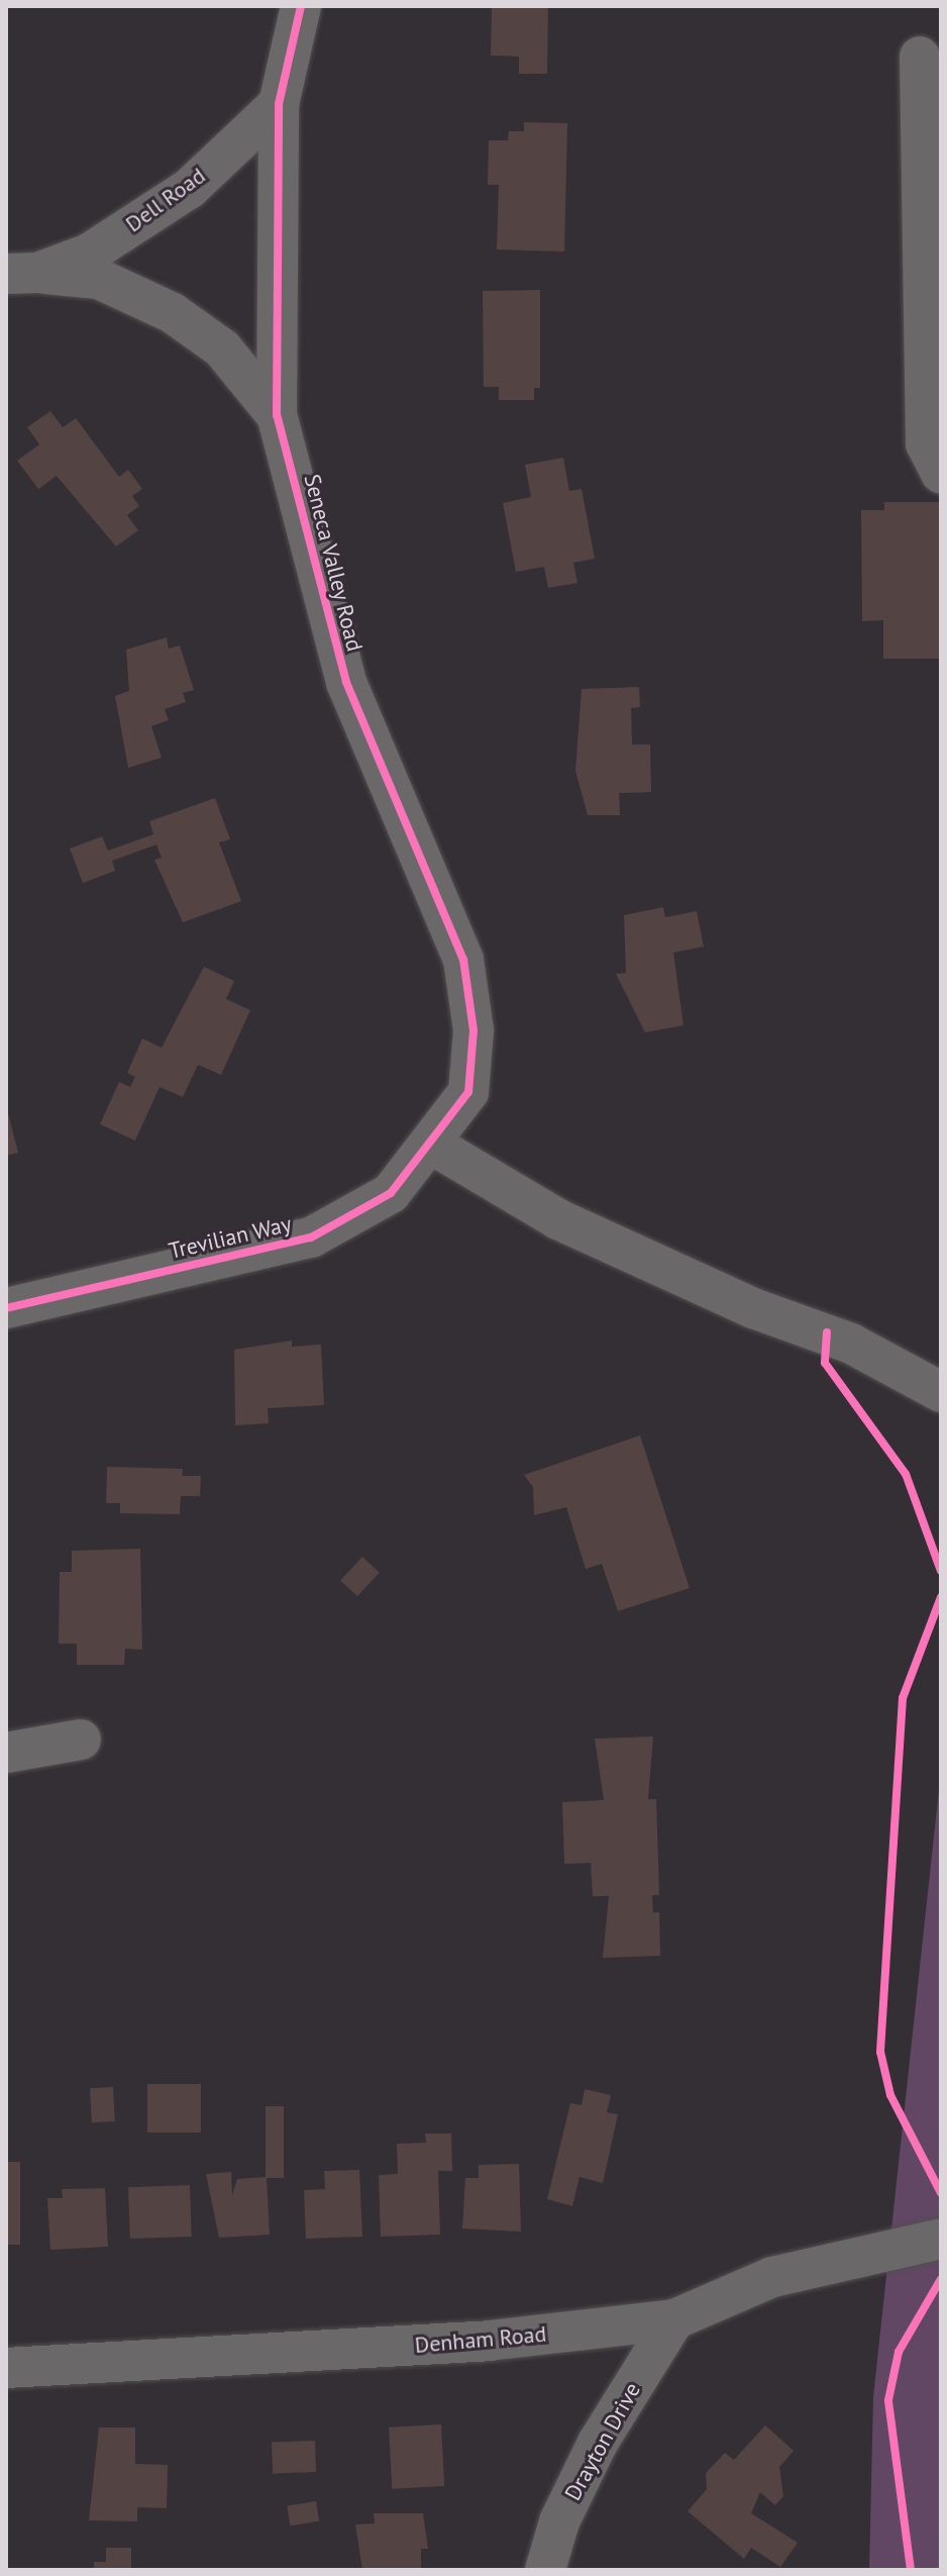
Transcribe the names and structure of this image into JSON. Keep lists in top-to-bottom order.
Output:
{
  "streets": {
    "street": [
      "Dell Road",
      "Seneca Valley Road",
      "Trevilian Way",
      "Denham Road",
      "Drayton Drive"
    ]
  },
  "crossings": [
    ["Dell Road", "Seneca Valley Road"],
    ["Seneca Valley Road", "Trevilian Way"],
    ["Denham Road", "Drayton Drive"]
  ]
}
